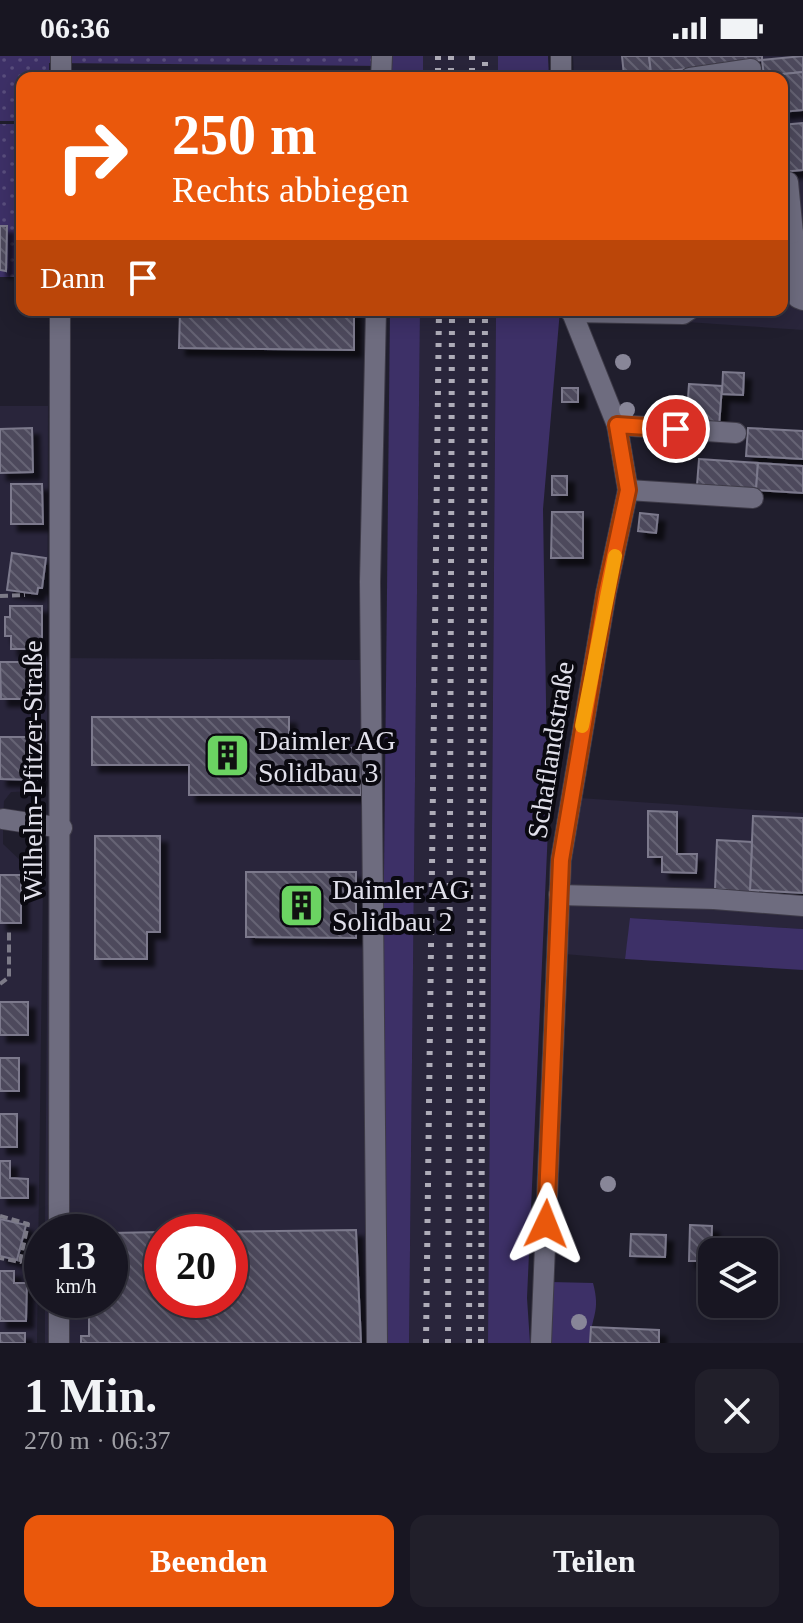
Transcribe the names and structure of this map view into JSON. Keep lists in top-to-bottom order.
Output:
{
  "streets": {
    "street": ["Schaflandstraße", "Wilhelm-Pfitzer-Straße"]
  },
  "places": {
    "building": ["Daimler AG Solidbau 3", "Daimler AG Solidbau 2"]
  },
  "page": {
    "status": "06:36",
    "turn": ["250 m", "Rechts abbiegen"],
    "then": "Dann",
    "speed": "13 km/h",
    "limit": "20",
    "heading": ["1 Min.", "270 m · 06:37"],
    "buttons": ["Beenden", "Teilen"]
  }
}
